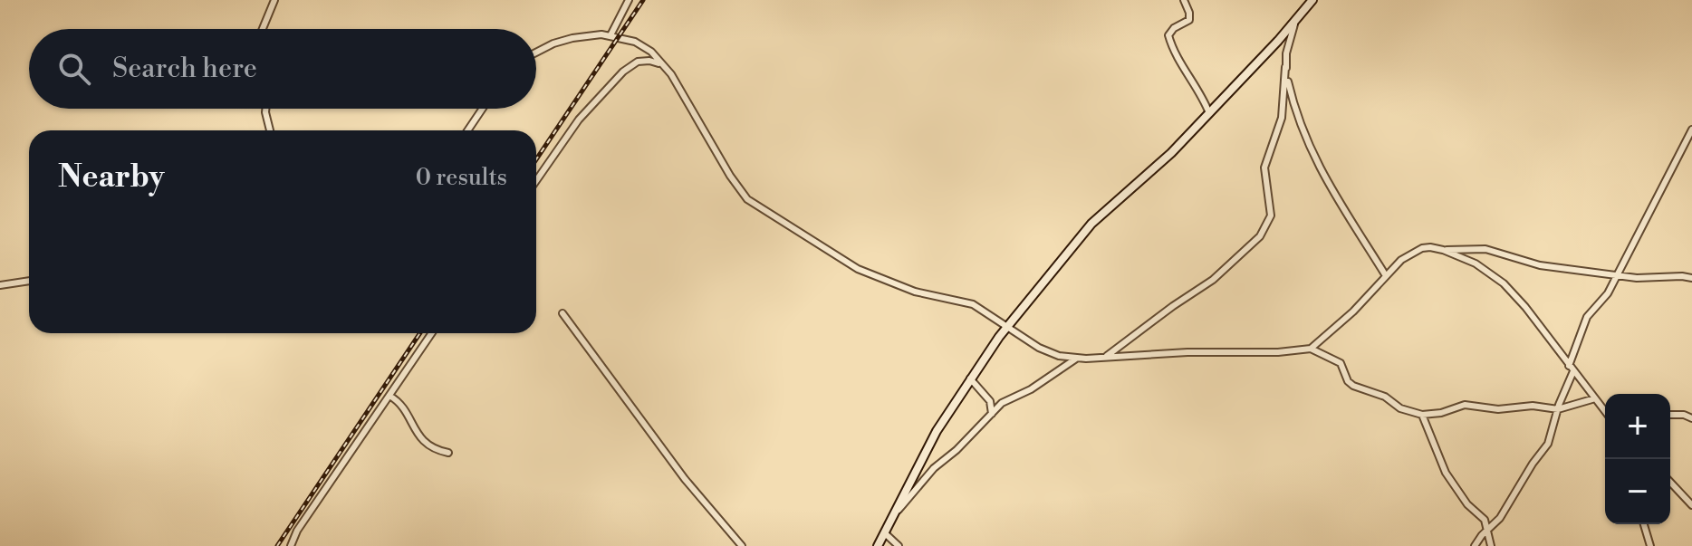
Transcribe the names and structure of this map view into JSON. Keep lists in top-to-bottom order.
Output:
{
  "page": {
    "search": "Search here",
    "heading": ["Nearby", "0 results"],
    "map_buttons": ["+", "−"]
  }
}
